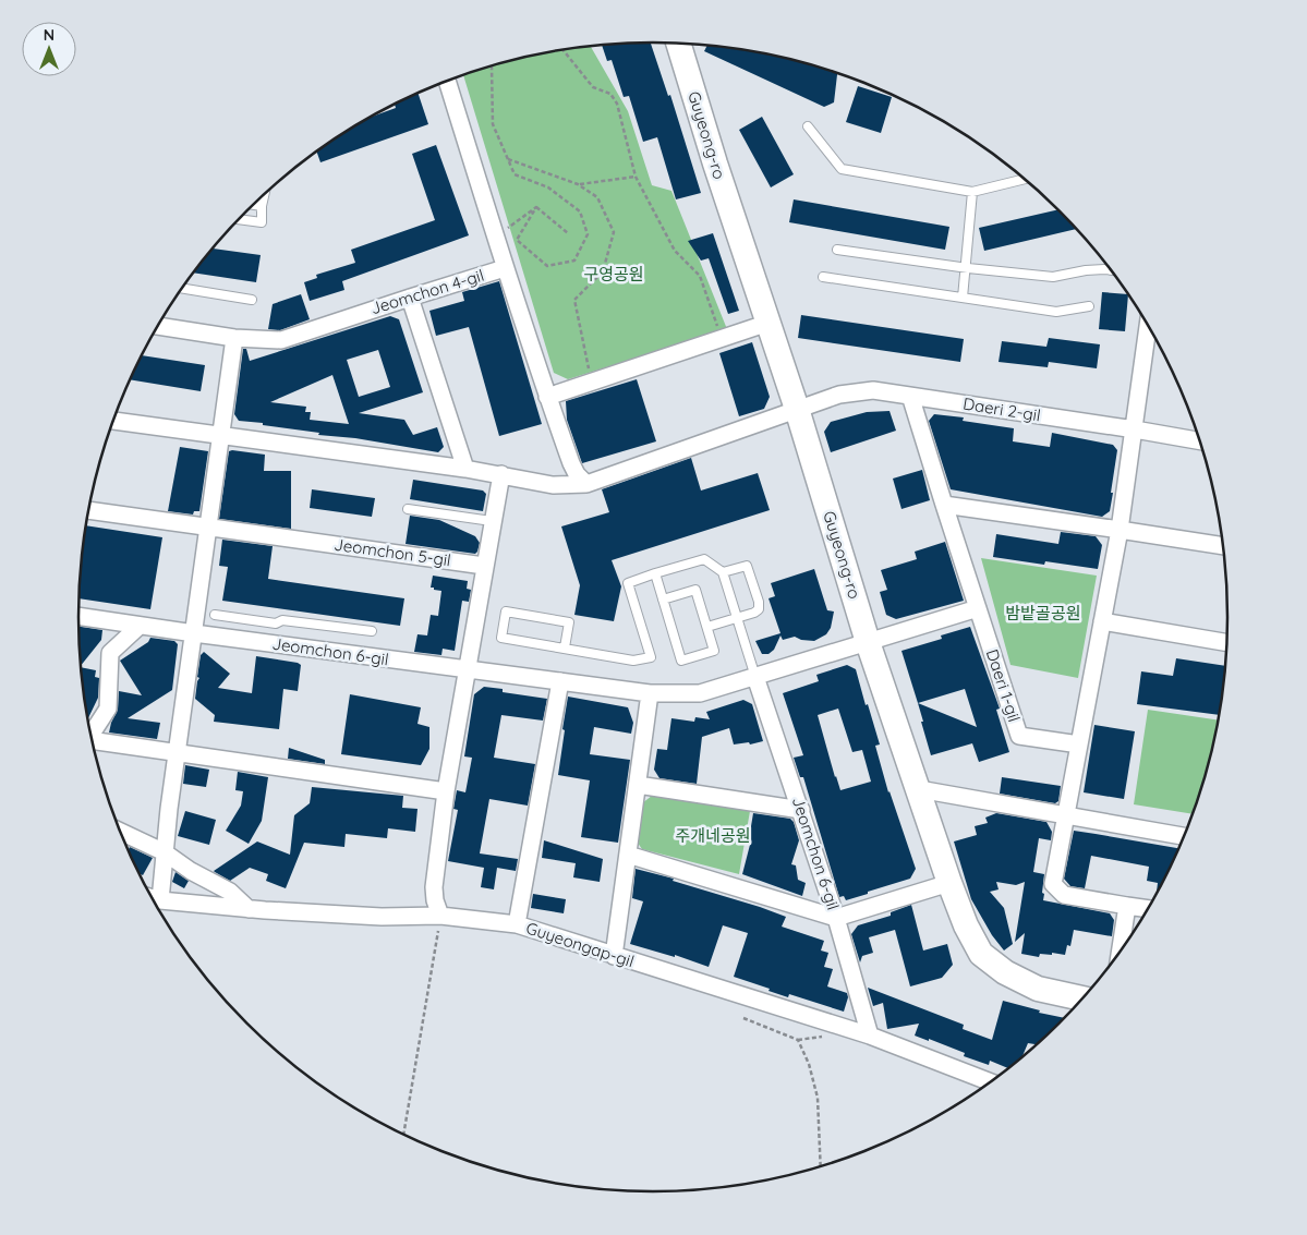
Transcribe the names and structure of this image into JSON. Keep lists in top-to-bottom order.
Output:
{
  "streets": {
    "main road": ["Guyeong-ro"],
    "street": [
      "Jeomchon 4-gil",
      "Daeri 2-gil",
      "Jeomchon 5-gil",
      "Jeomchon 6-gil",
      "Daeri 1-gil",
      "Guyeongap-gil"
    ]
  },
  "crossings": [
    ["Guyeong-ro", "Daeri 2-gil"],
    ["Guyeong-ro", "Jeomchon 6-gil"],
    ["Daeri 2-gil", "Daeri 1-gil"]
  ],
  "parks": ["구영공원", "밤밭골공원", "주개네공원"],
  "north": "top"
}
